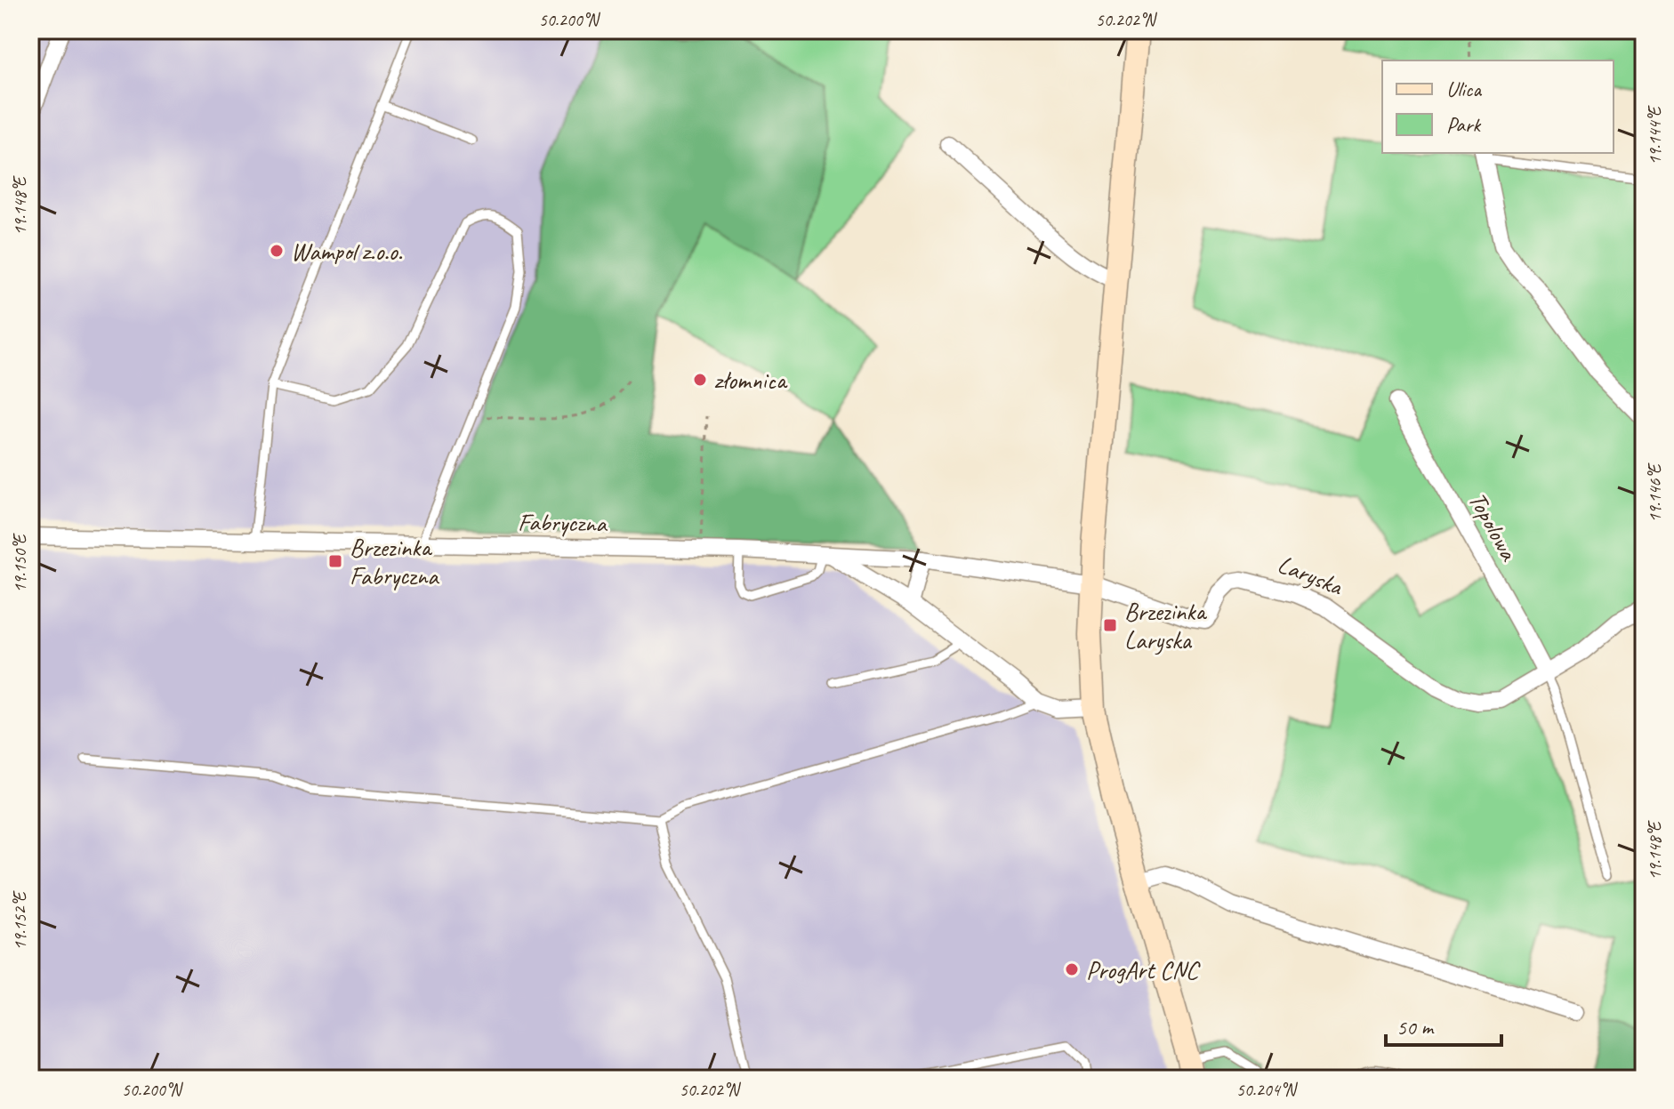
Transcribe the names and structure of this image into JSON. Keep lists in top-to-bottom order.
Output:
{
  "streets": {
    "street": ["Fabryczna", "Topolowa", "Laryska"]
  },
  "crossings": [
    ["Fabryczna", "Laryska"],
    ["Topolowa", "Laryska"]
  ],
  "places": {
    "other": ["Wampol z.o.o.", "złomnica", "ProgArt CNC"],
    "transit": ["Brzezinka Fabryczna", "Brzezinka Laryska"]
  },
  "legend": ["Ulica", "Park"],
  "scale_bar": "50 m",
  "coordinates": [
    "50.200°N",
    "50.202°N",
    "19.144°E",
    "19.148°E",
    "19.146°E",
    "19.150°E",
    "19.152°E",
    "50.204°N"
  ]
}
